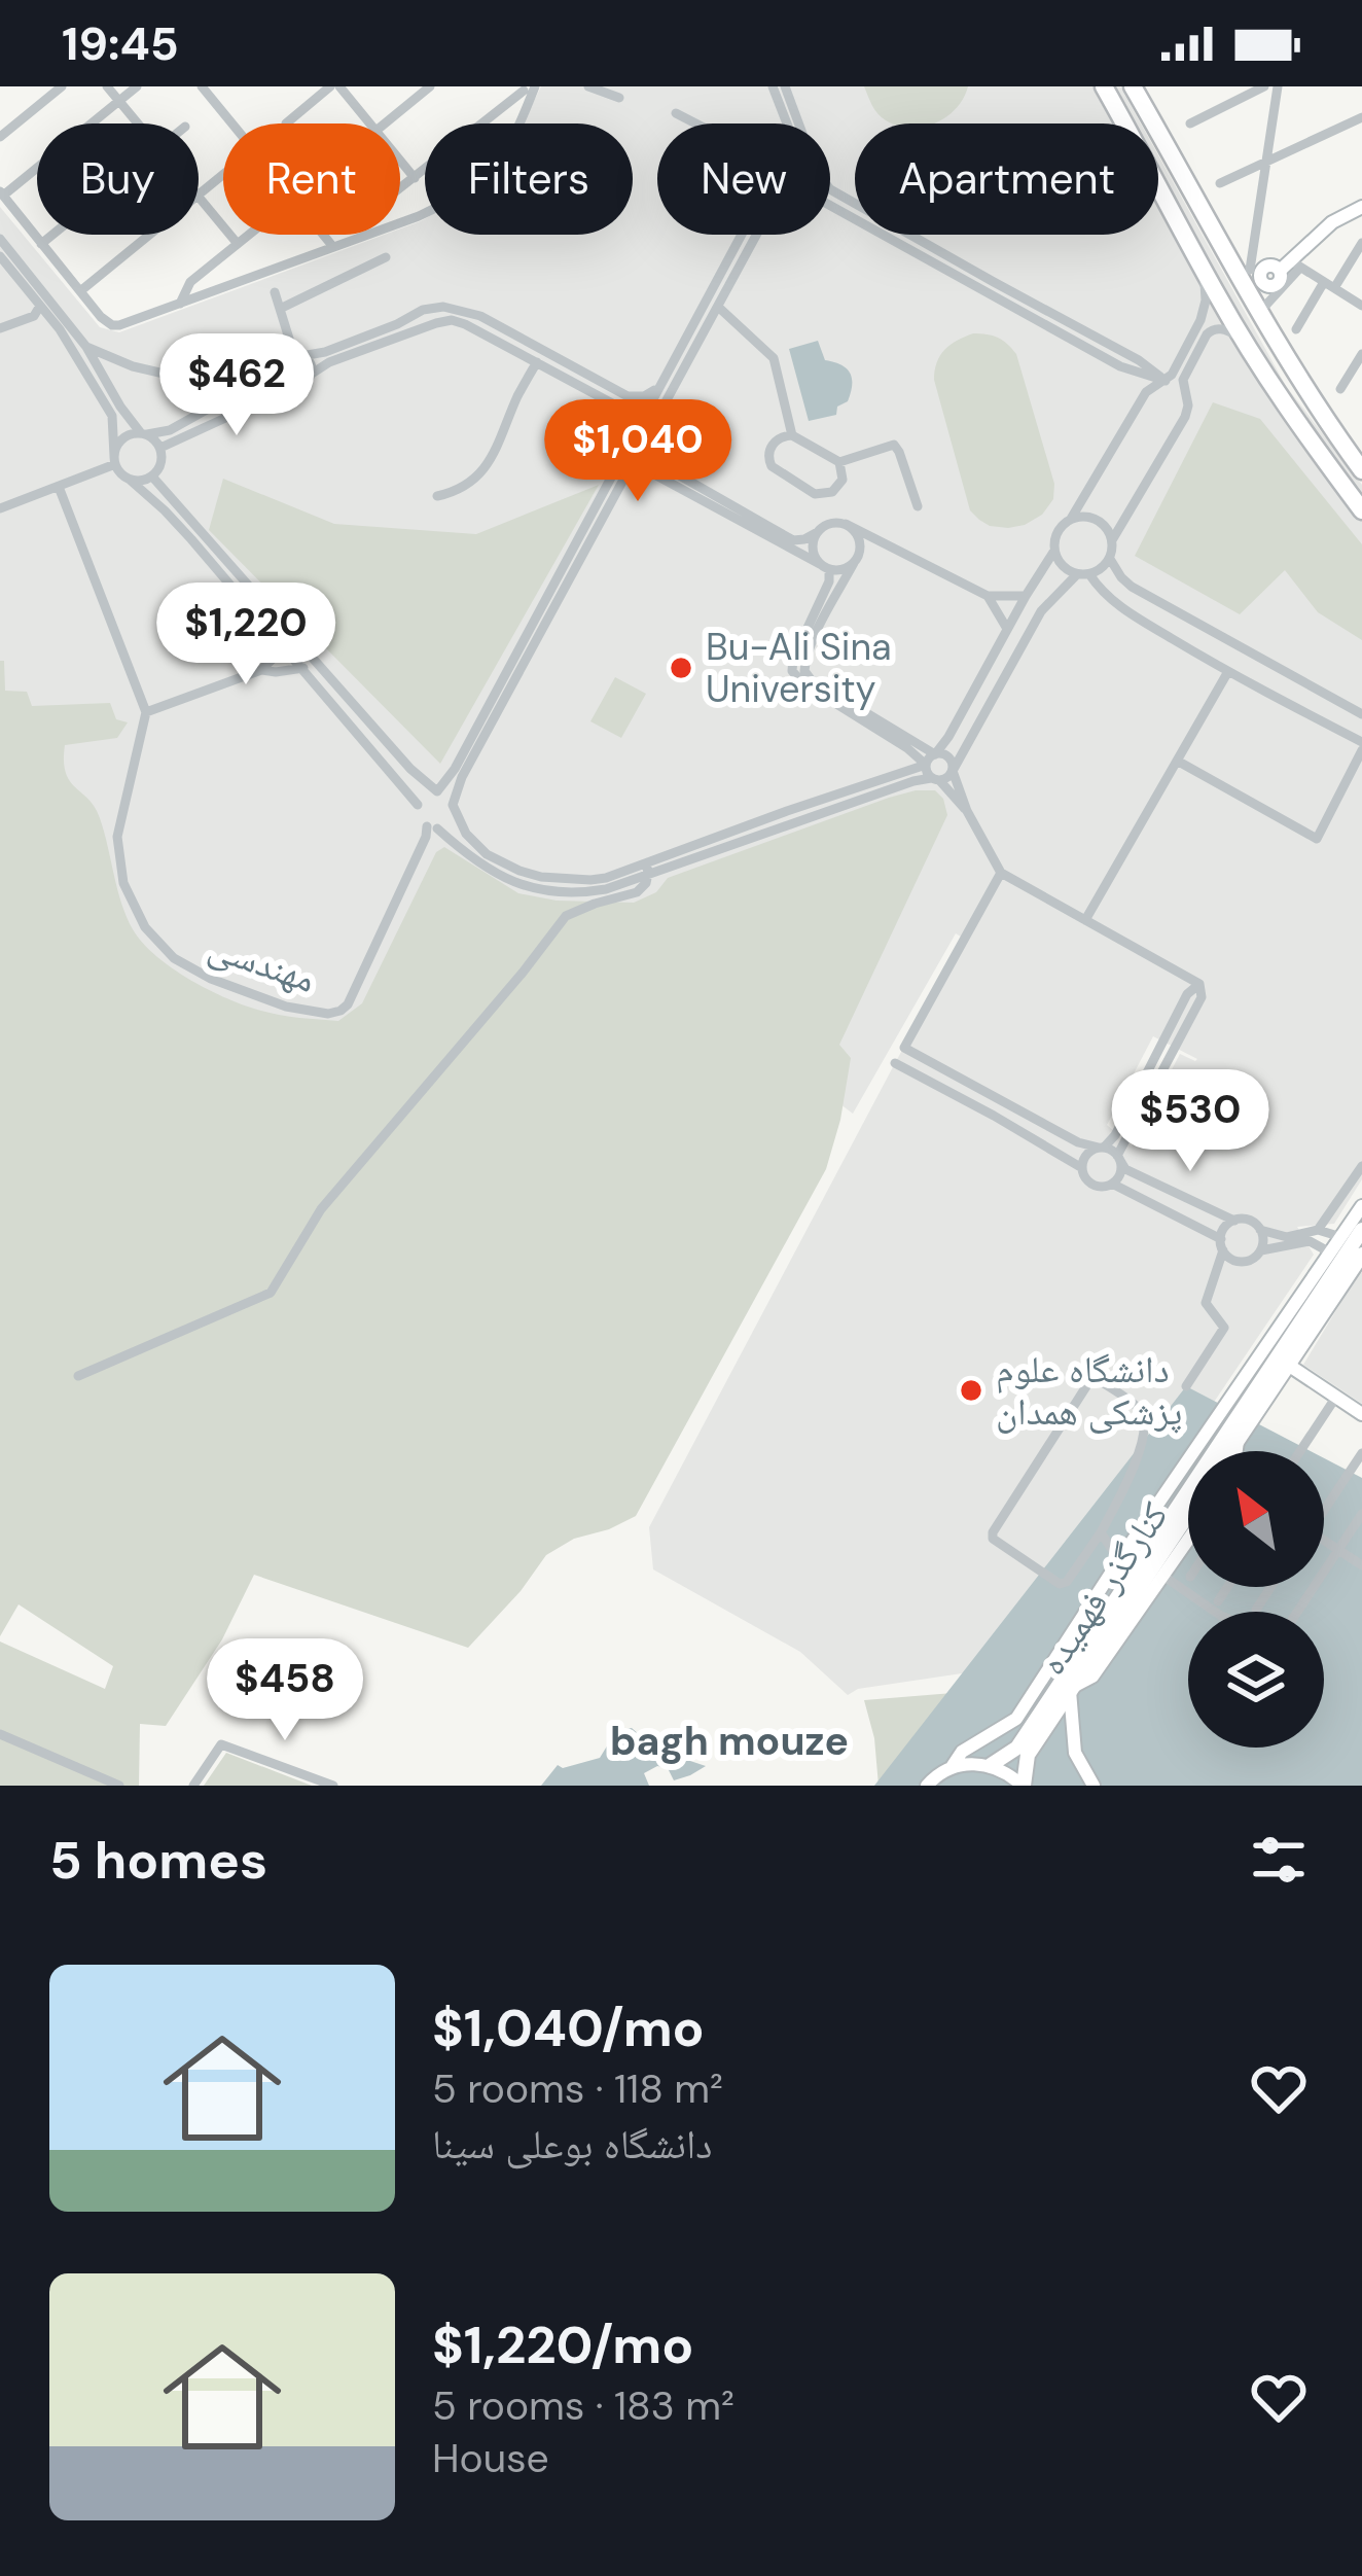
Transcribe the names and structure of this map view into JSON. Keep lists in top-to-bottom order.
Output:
{
  "streets": {
    "street": ["مهندسی", "کنارگذر فهمیده"]
  },
  "districts": ["bagh mouze"],
  "places": ["Bu-Ali Sina University", "دانشگاه علوم پزشکی همدان"],
  "north": "top left",
  "page": {
    "status": "19:45",
    "chip": [
      "Buy",
      "Rent",
      "Filters",
      "New",
      "Apartment"
    ],
    "price": [
      "$462",
      "$1,040",
      "$1,220",
      "$530",
      "$458"
    ],
    "heading": "5 homes",
    "list": [
      {
        "name": "$1,040/mo",
        "note": "5 rooms · 118 m² · دانشگاه بوعلی سینا"
      },
      {
        "name": "$1,220/mo",
        "note": "5 rooms · 183 m² · House"
      }
    ]
  }
}
